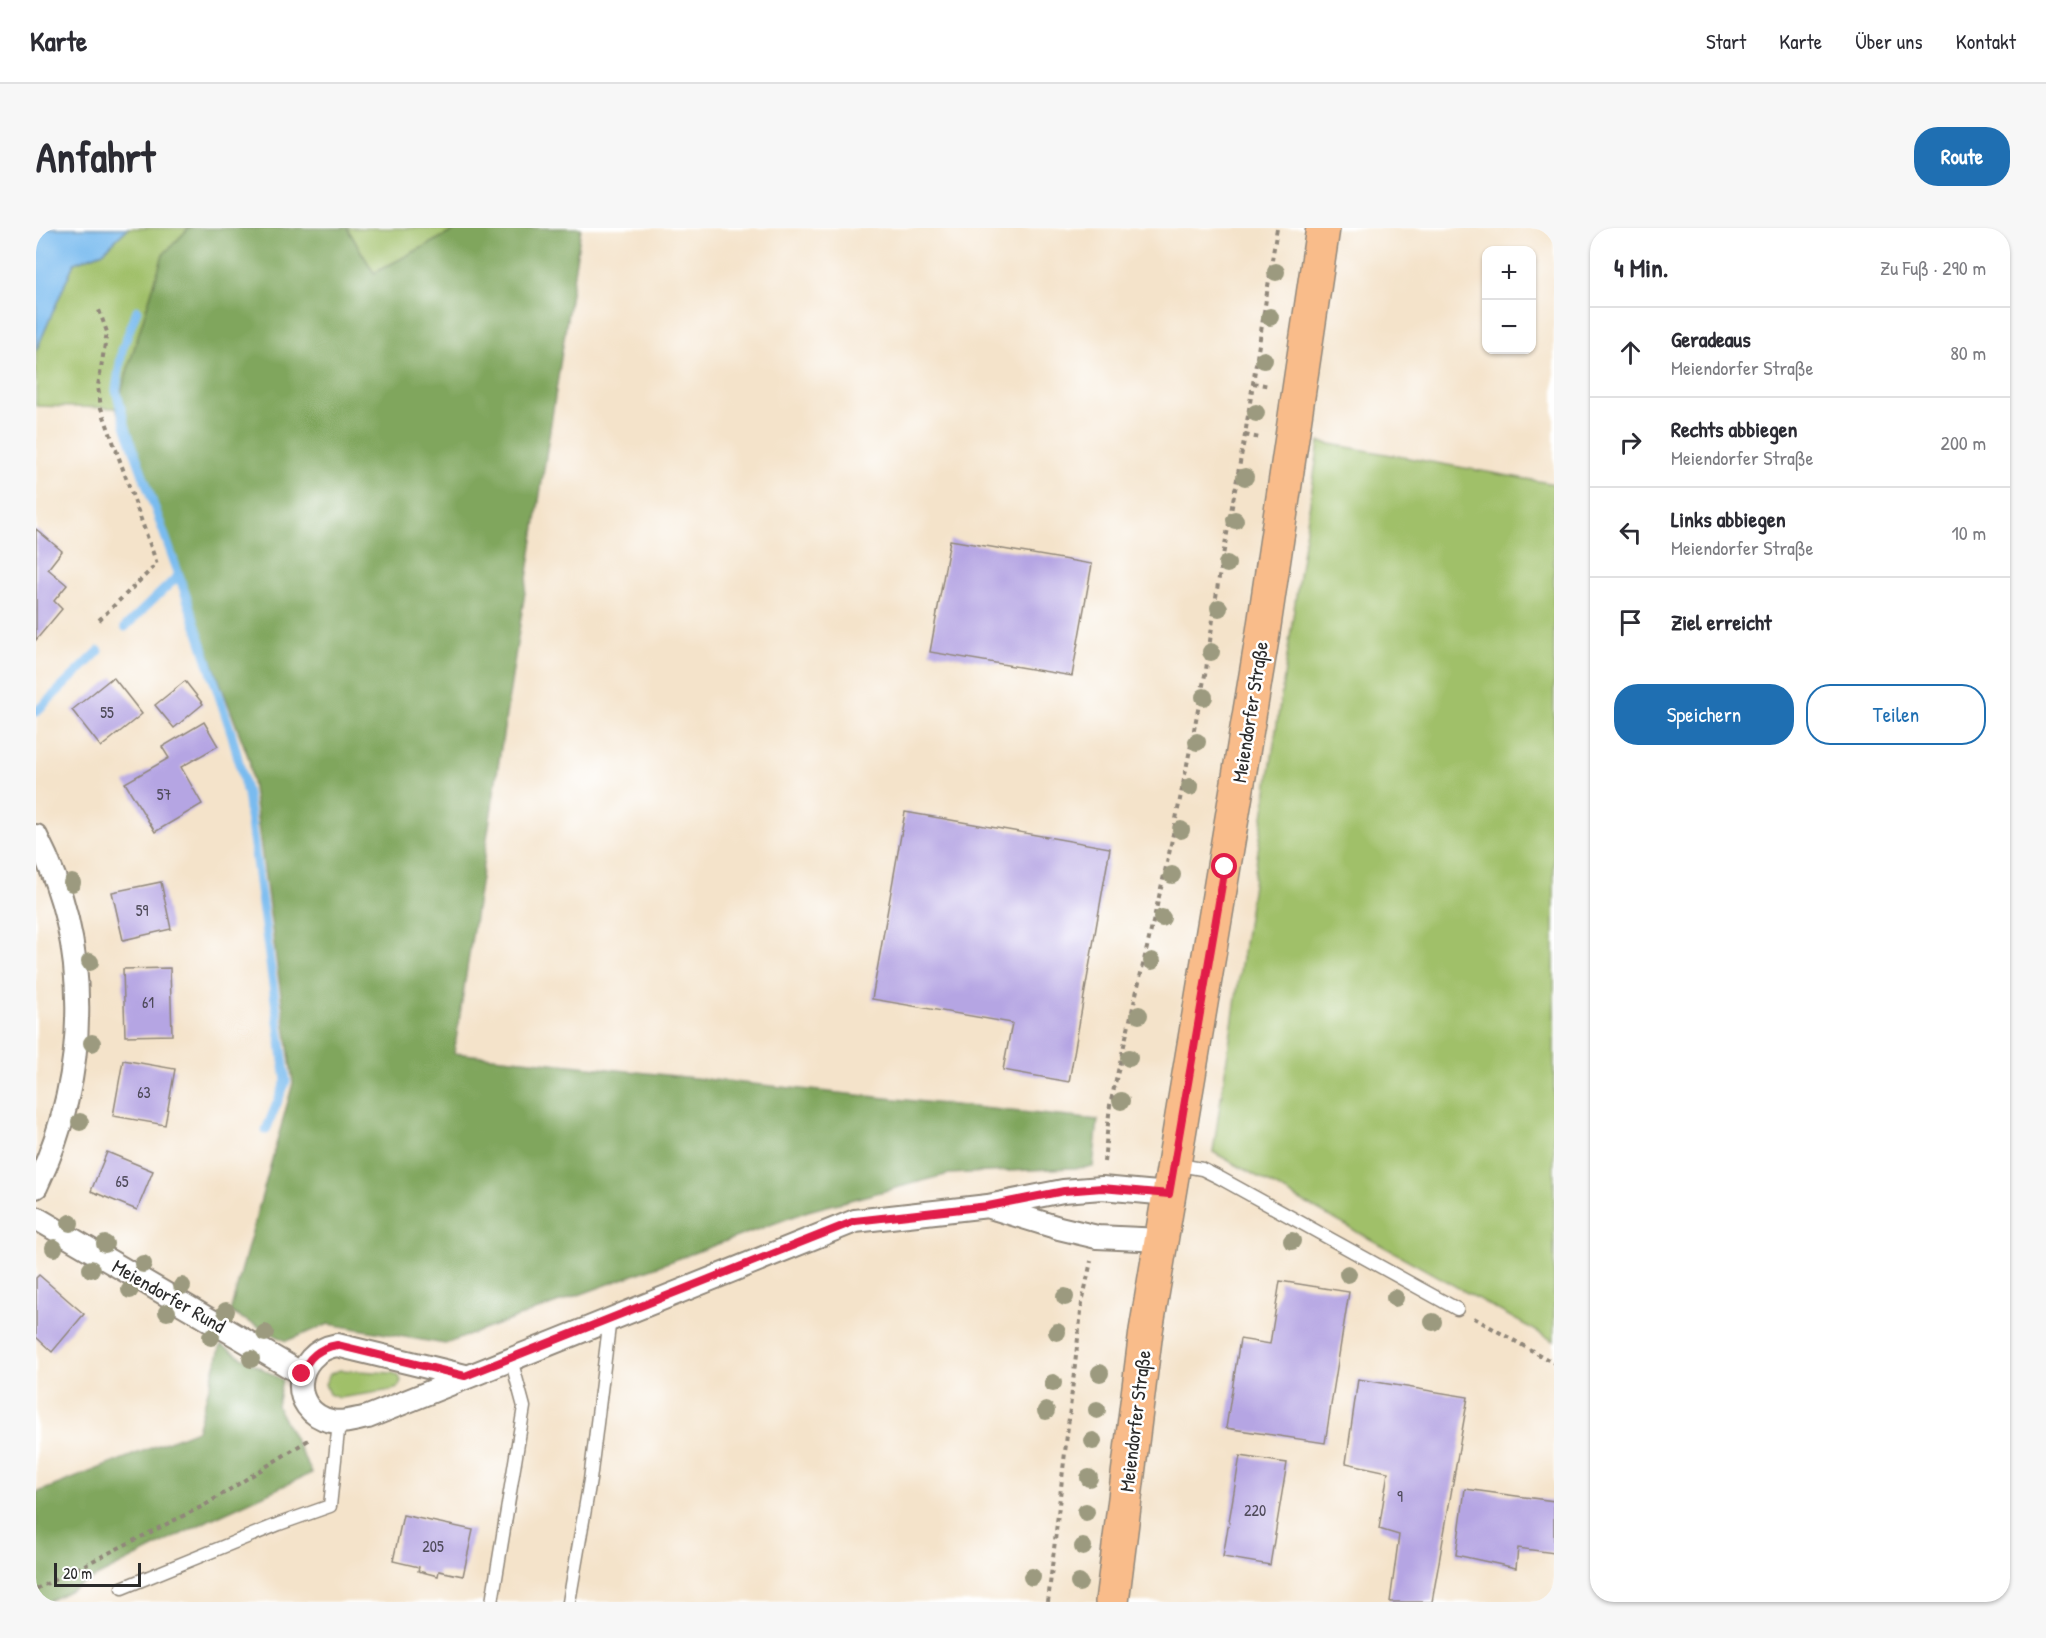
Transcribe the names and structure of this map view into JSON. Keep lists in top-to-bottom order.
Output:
{
  "streets": {
    "main road": ["Meiendorfer Straße"],
    "street": ["Meiendorfer Rund"]
  },
  "house_numbers": [
    "55",
    "57",
    "59",
    "61",
    "63",
    "65",
    "9",
    "220",
    "205"
  ],
  "scale_bar": "20 m",
  "page": {
    "header": "Karte",
    "nav": [
      "Start",
      "Karte",
      "Über uns",
      "Kontakt"
    ],
    "buttons": [
      "Route",
      ["Speichern", "Teilen"]
    ],
    "title": "Anfahrt",
    "heading": ["4 Min.", "Zu Fuß · 290 m"],
    "map_buttons": ["+", "−"],
    "list": [
      ["Geradeaus", "Meiendorfer Straße", "80 m"],
      ["Rechts abbiegen", "Meiendorfer Straße", "200 m"],
      ["Links abbiegen", "Meiendorfer Straße", "10 m"],
      "Ziel erreicht"
    ],
    "scale": "20 m"
  }
}
